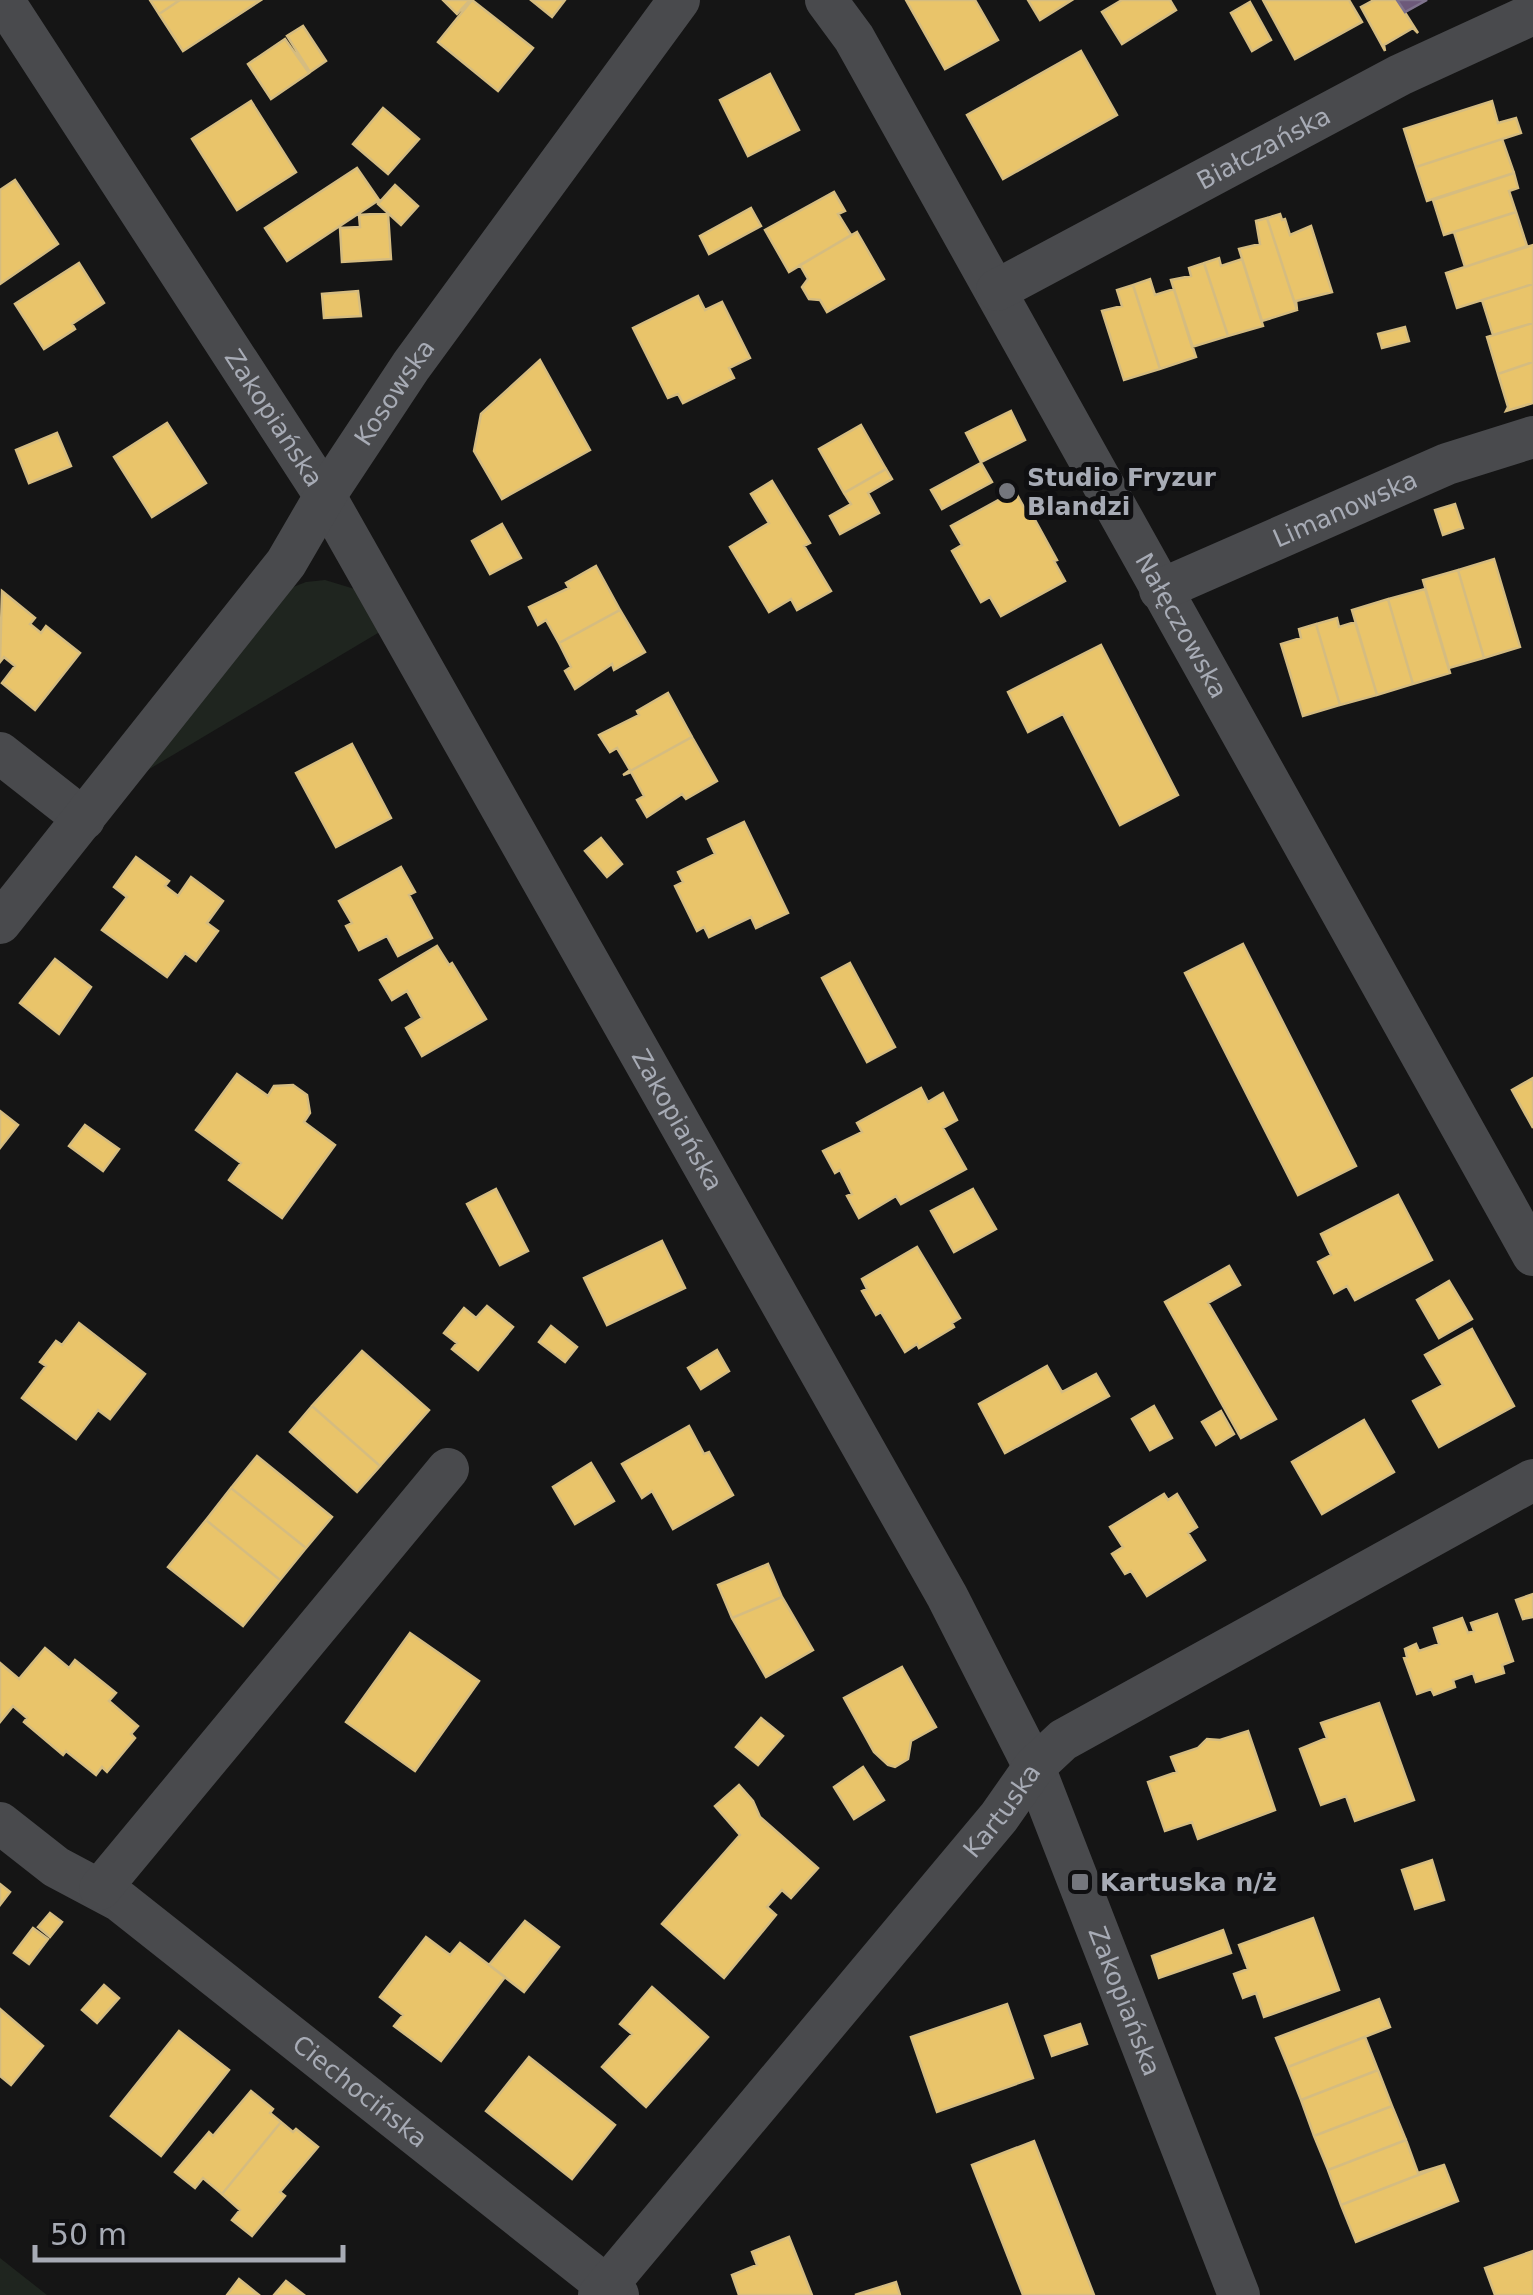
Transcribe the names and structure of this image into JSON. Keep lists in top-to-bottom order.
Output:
{
  "streets": {
    "street": [
      "Białczańska",
      "Kosowska",
      "Zakopiańska",
      "Limanowska",
      "Nałęczowska",
      "Kartuska",
      "Ciechocińska"
    ]
  },
  "crossings": [
    ["Białczańska", "Nałęczowska"],
    ["Kosowska", "Zakopiańska"],
    ["Zakopiańska", "Kartuska"],
    ["Limanowska", "Nałęczowska"],
    ["Kartuska", "Ciechocińska"]
  ],
  "places": {
    "other": ["Studio Fryzur Blandzi"],
    "transit": ["Kartuska n/ż"]
  },
  "scale_bar": "50 m"
}
